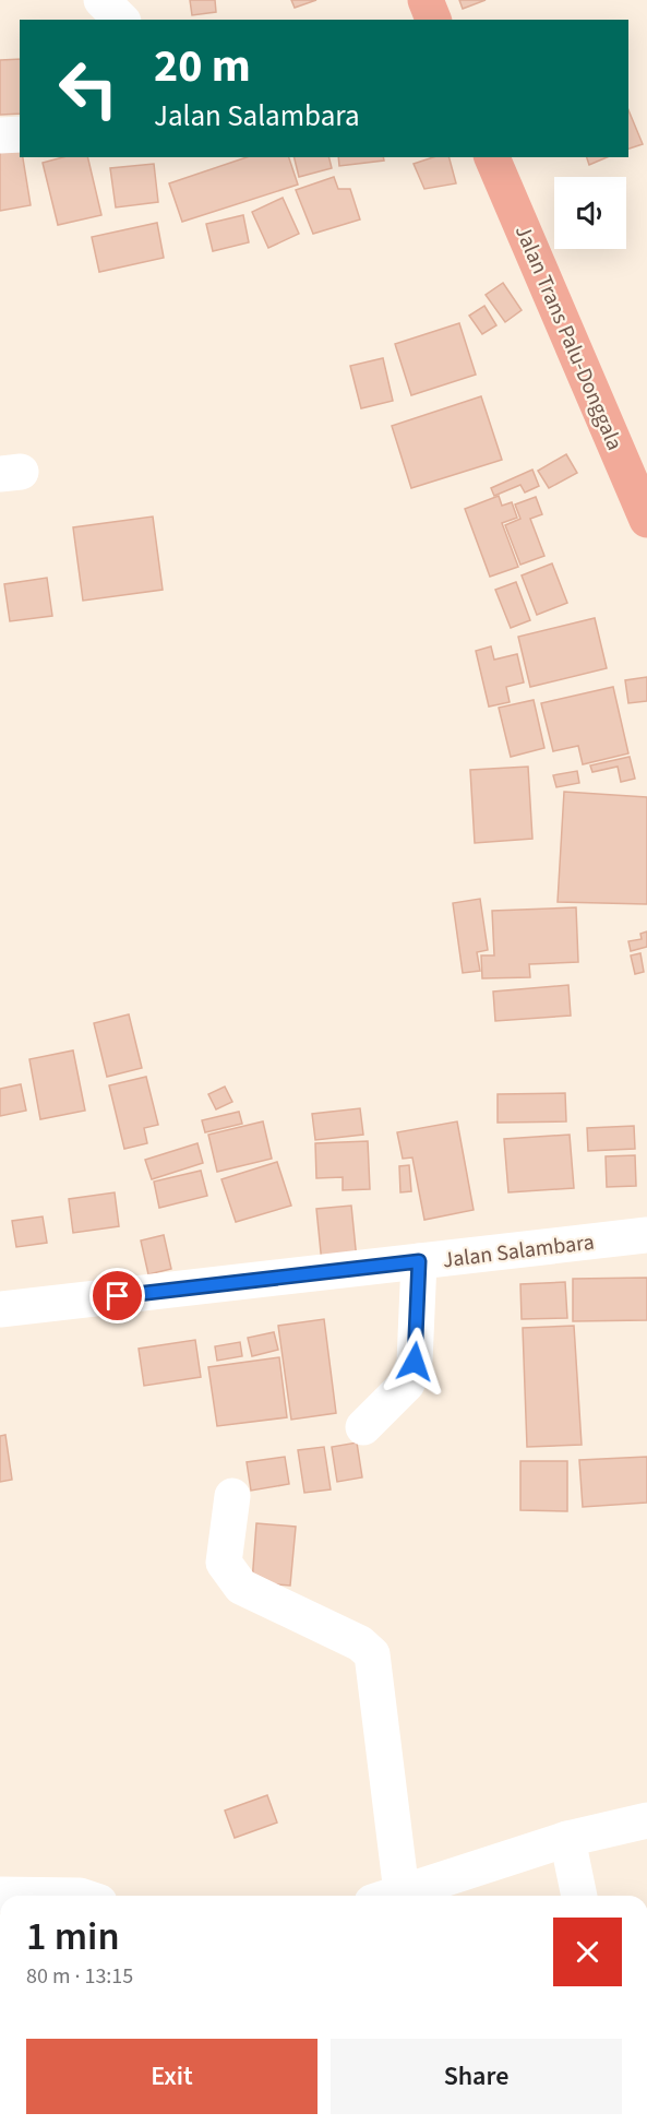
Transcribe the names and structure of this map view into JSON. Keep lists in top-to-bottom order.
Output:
{
  "streets": {
    "highway": ["Jalan Trans Palu-Donggala"],
    "street": ["Jalan Salambara"]
  },
  "page": {
    "turn": ["20 m", "Jalan Salambara"],
    "heading": ["1 min", "80 m · 13:15"],
    "buttons": ["Exit", "Share"]
  }
}
